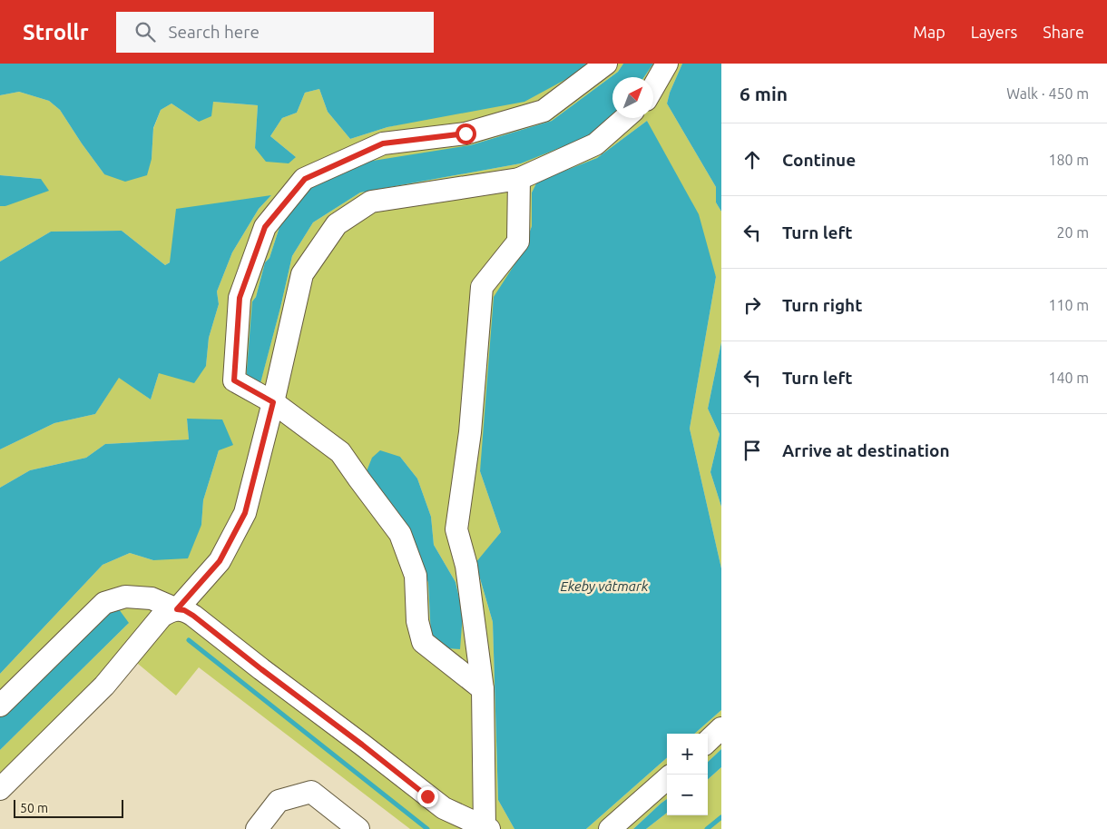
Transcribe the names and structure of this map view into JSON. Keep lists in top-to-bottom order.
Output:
{
  "water": ["Ekeby våtmark"],
  "scale_bar": "50 m",
  "north": "top right",
  "page": {
    "header": "Strollr",
    "search": "Search here",
    "nav": ["Map", "Layers", "Share"],
    "heading": ["6 min", "Walk · 450 m"],
    "list": [
      ["Continue", "180 m"],
      ["Turn left", "20 m"],
      ["Turn right", "110 m"],
      ["Turn left", "140 m"],
      "Arrive at destination"
    ],
    "map_buttons": ["+", "−"],
    "scale": "50 m"
  }
}
